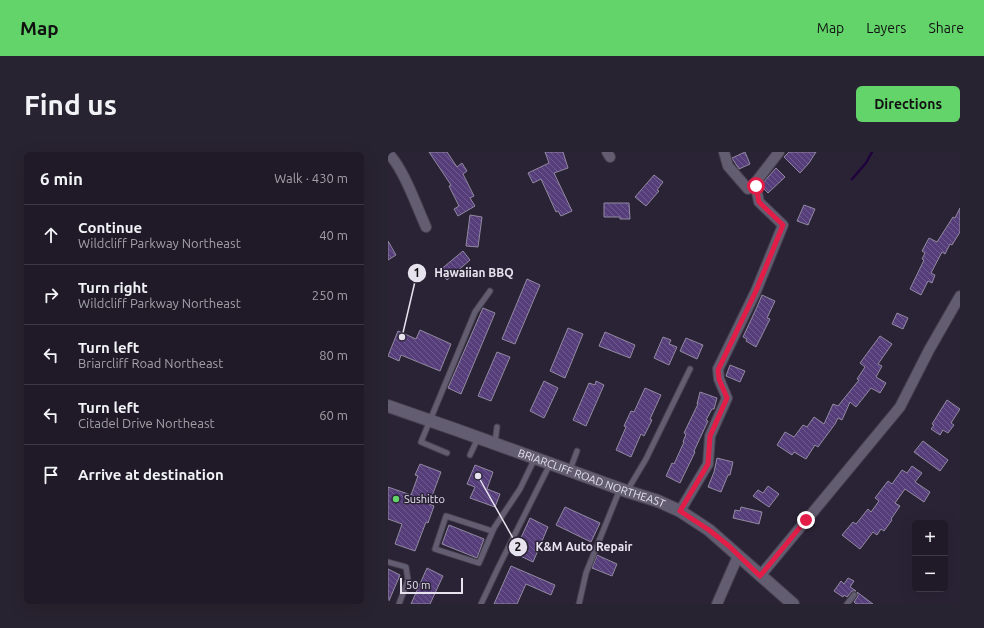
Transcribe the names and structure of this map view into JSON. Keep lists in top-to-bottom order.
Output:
{
  "streets": {
    "main road": ["BRIARCLIFF ROAD NORTHEAST"]
  },
  "places": ["Hawaiian BBQ", "K&M Auto Repair", "Sushitto"],
  "scale_bar": "50 m",
  "page": {
    "header": "Map",
    "nav": ["Map", "Layers", "Share"],
    "buttons": "Directions",
    "title": "Find us",
    "heading": ["6 min", "Walk · 430 m"],
    "list": [
      ["Continue", "Wildcliff Parkway Northeast", "40 m"],
      ["Turn right", "Wildcliff Parkway Northeast", "250 m"],
      ["Turn left", "Briarcliff Road Northeast", "80 m"],
      ["Turn left", "Citadel Drive Northeast", "60 m"],
      "Arrive at destination"
    ],
    "map_buttons": ["+", "−"],
    "scale": "50 m"
  }
}
